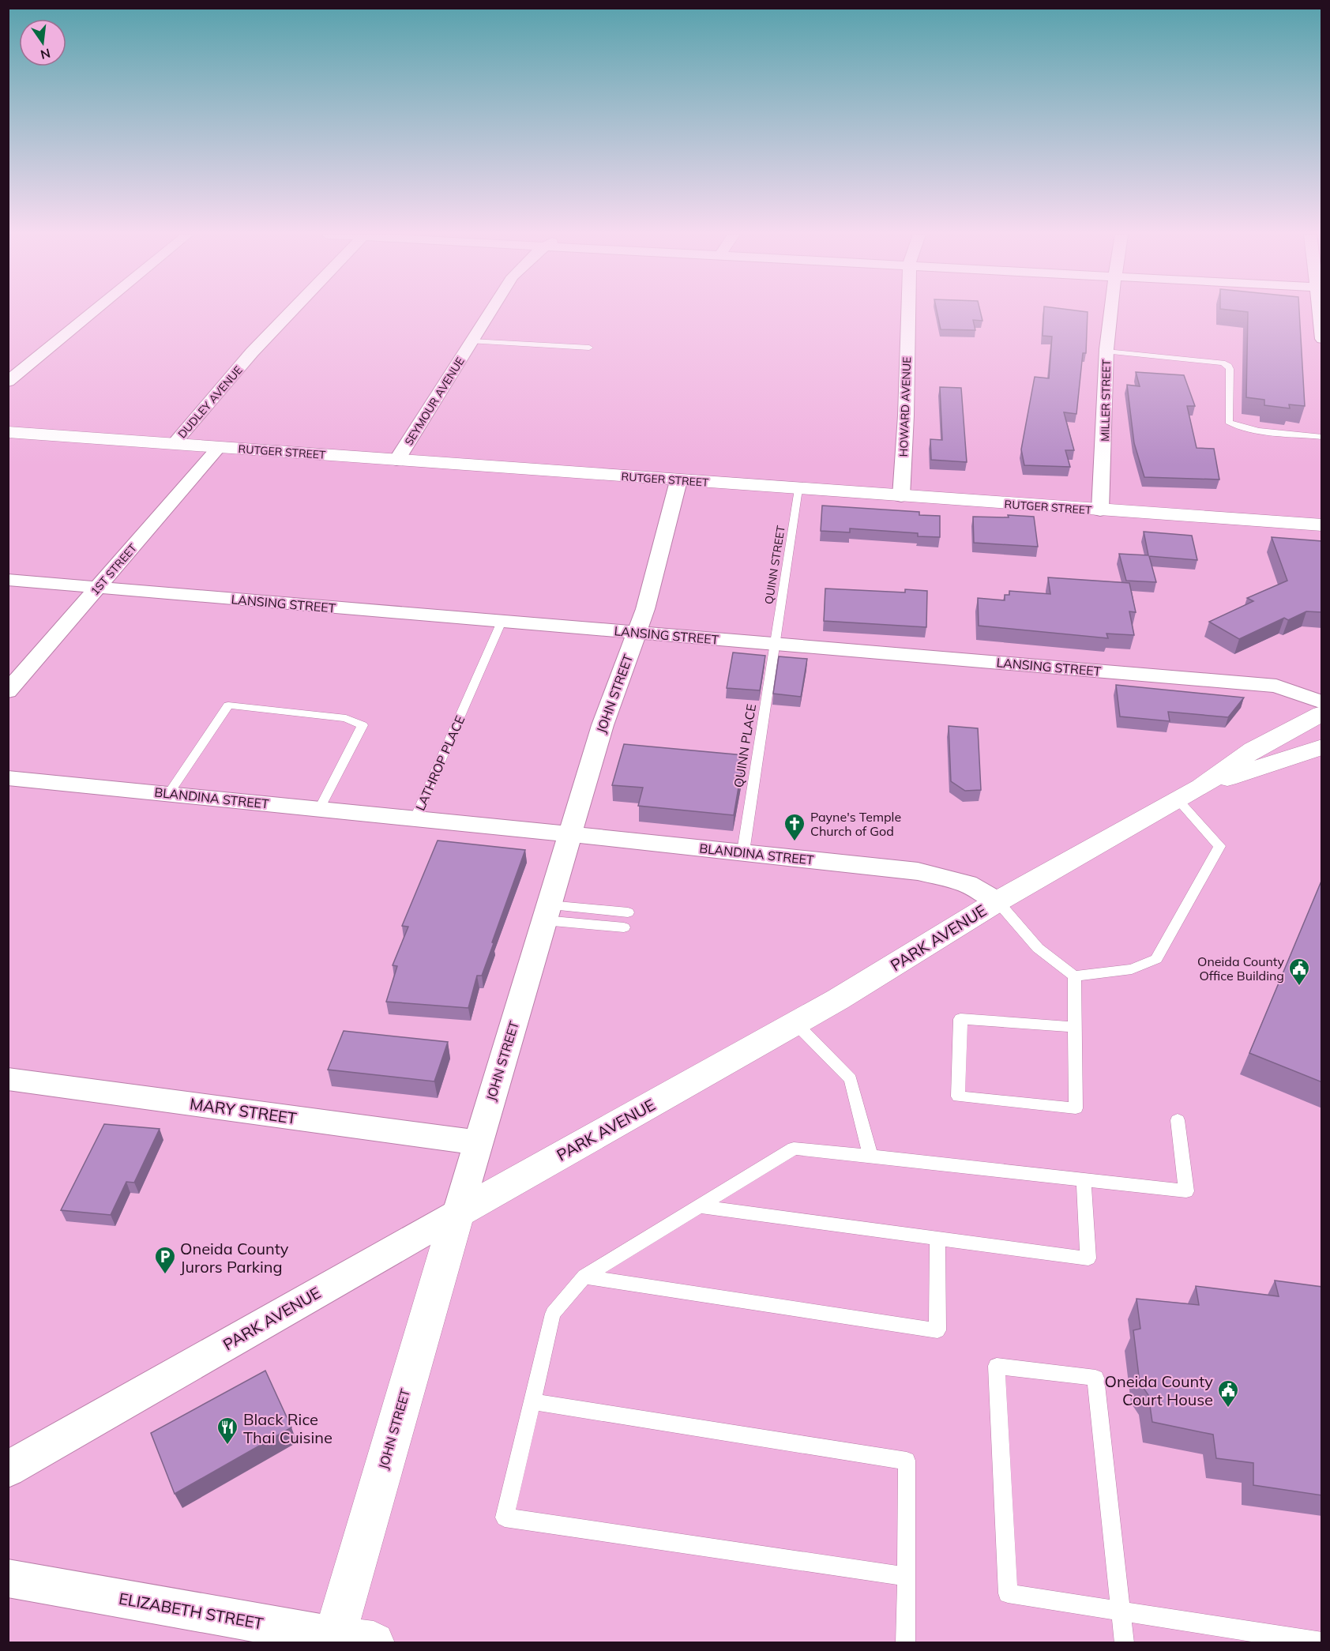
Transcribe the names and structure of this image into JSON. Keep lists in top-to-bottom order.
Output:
{
  "streets": {
    "street": [
      "MILLER STREET",
      "SEYMOUR AVENUE",
      "DUDLEY AVENUE",
      "HOWARD AVENUE",
      "RUTGER STREET",
      "1ST STREET",
      "LANSING STREET",
      "JOHN STREET",
      "LATHROP PLACE",
      "BLANDINA STREET",
      "PARK AVENUE",
      "MARY STREET",
      "ELIZABETH STREET"
    ],
    "lane": ["QUINN STREET", "QUINN PLACE"]
  },
  "crossings": [
    ["MILLER STREET", "RUTGER STREET"],
    ["SEYMOUR AVENUE", "RUTGER STREET"],
    ["DUDLEY AVENUE", "RUTGER STREET"],
    ["HOWARD AVENUE", "RUTGER STREET"],
    ["RUTGER STREET", "QUINN STREET"],
    ["RUTGER STREET", "1ST STREET"],
    ["RUTGER STREET", "JOHN STREET"],
    ["QUINN STREET", "LANSING STREET"],
    ["QUINN STREET", "QUINN PLACE"],
    ["1ST STREET", "LANSING STREET"],
    ["LANSING STREET", "JOHN STREET"],
    ["LANSING STREET", "QUINN PLACE"],
    ["LANSING STREET", "LATHROP PLACE"],
    ["JOHN STREET", "BLANDINA STREET"],
    ["JOHN STREET", "PARK AVENUE"],
    ["JOHN STREET", "MARY STREET"],
    ["JOHN STREET", "ELIZABETH STREET"],
    ["QUINN PLACE", "BLANDINA STREET"],
    ["LATHROP PLACE", "BLANDINA STREET"],
    ["BLANDINA STREET", "PARK AVENUE"]
  ],
  "places": {
    "church": ["Payne's Temple Church of God"],
    "public building": ["Oneida County Office Building", "Oneida County Court House"],
    "parking": ["Oneida County Jurors Parking"],
    "restaurant": ["Black Rice Thai Cuisine"]
  },
  "north": "bottom"
}
